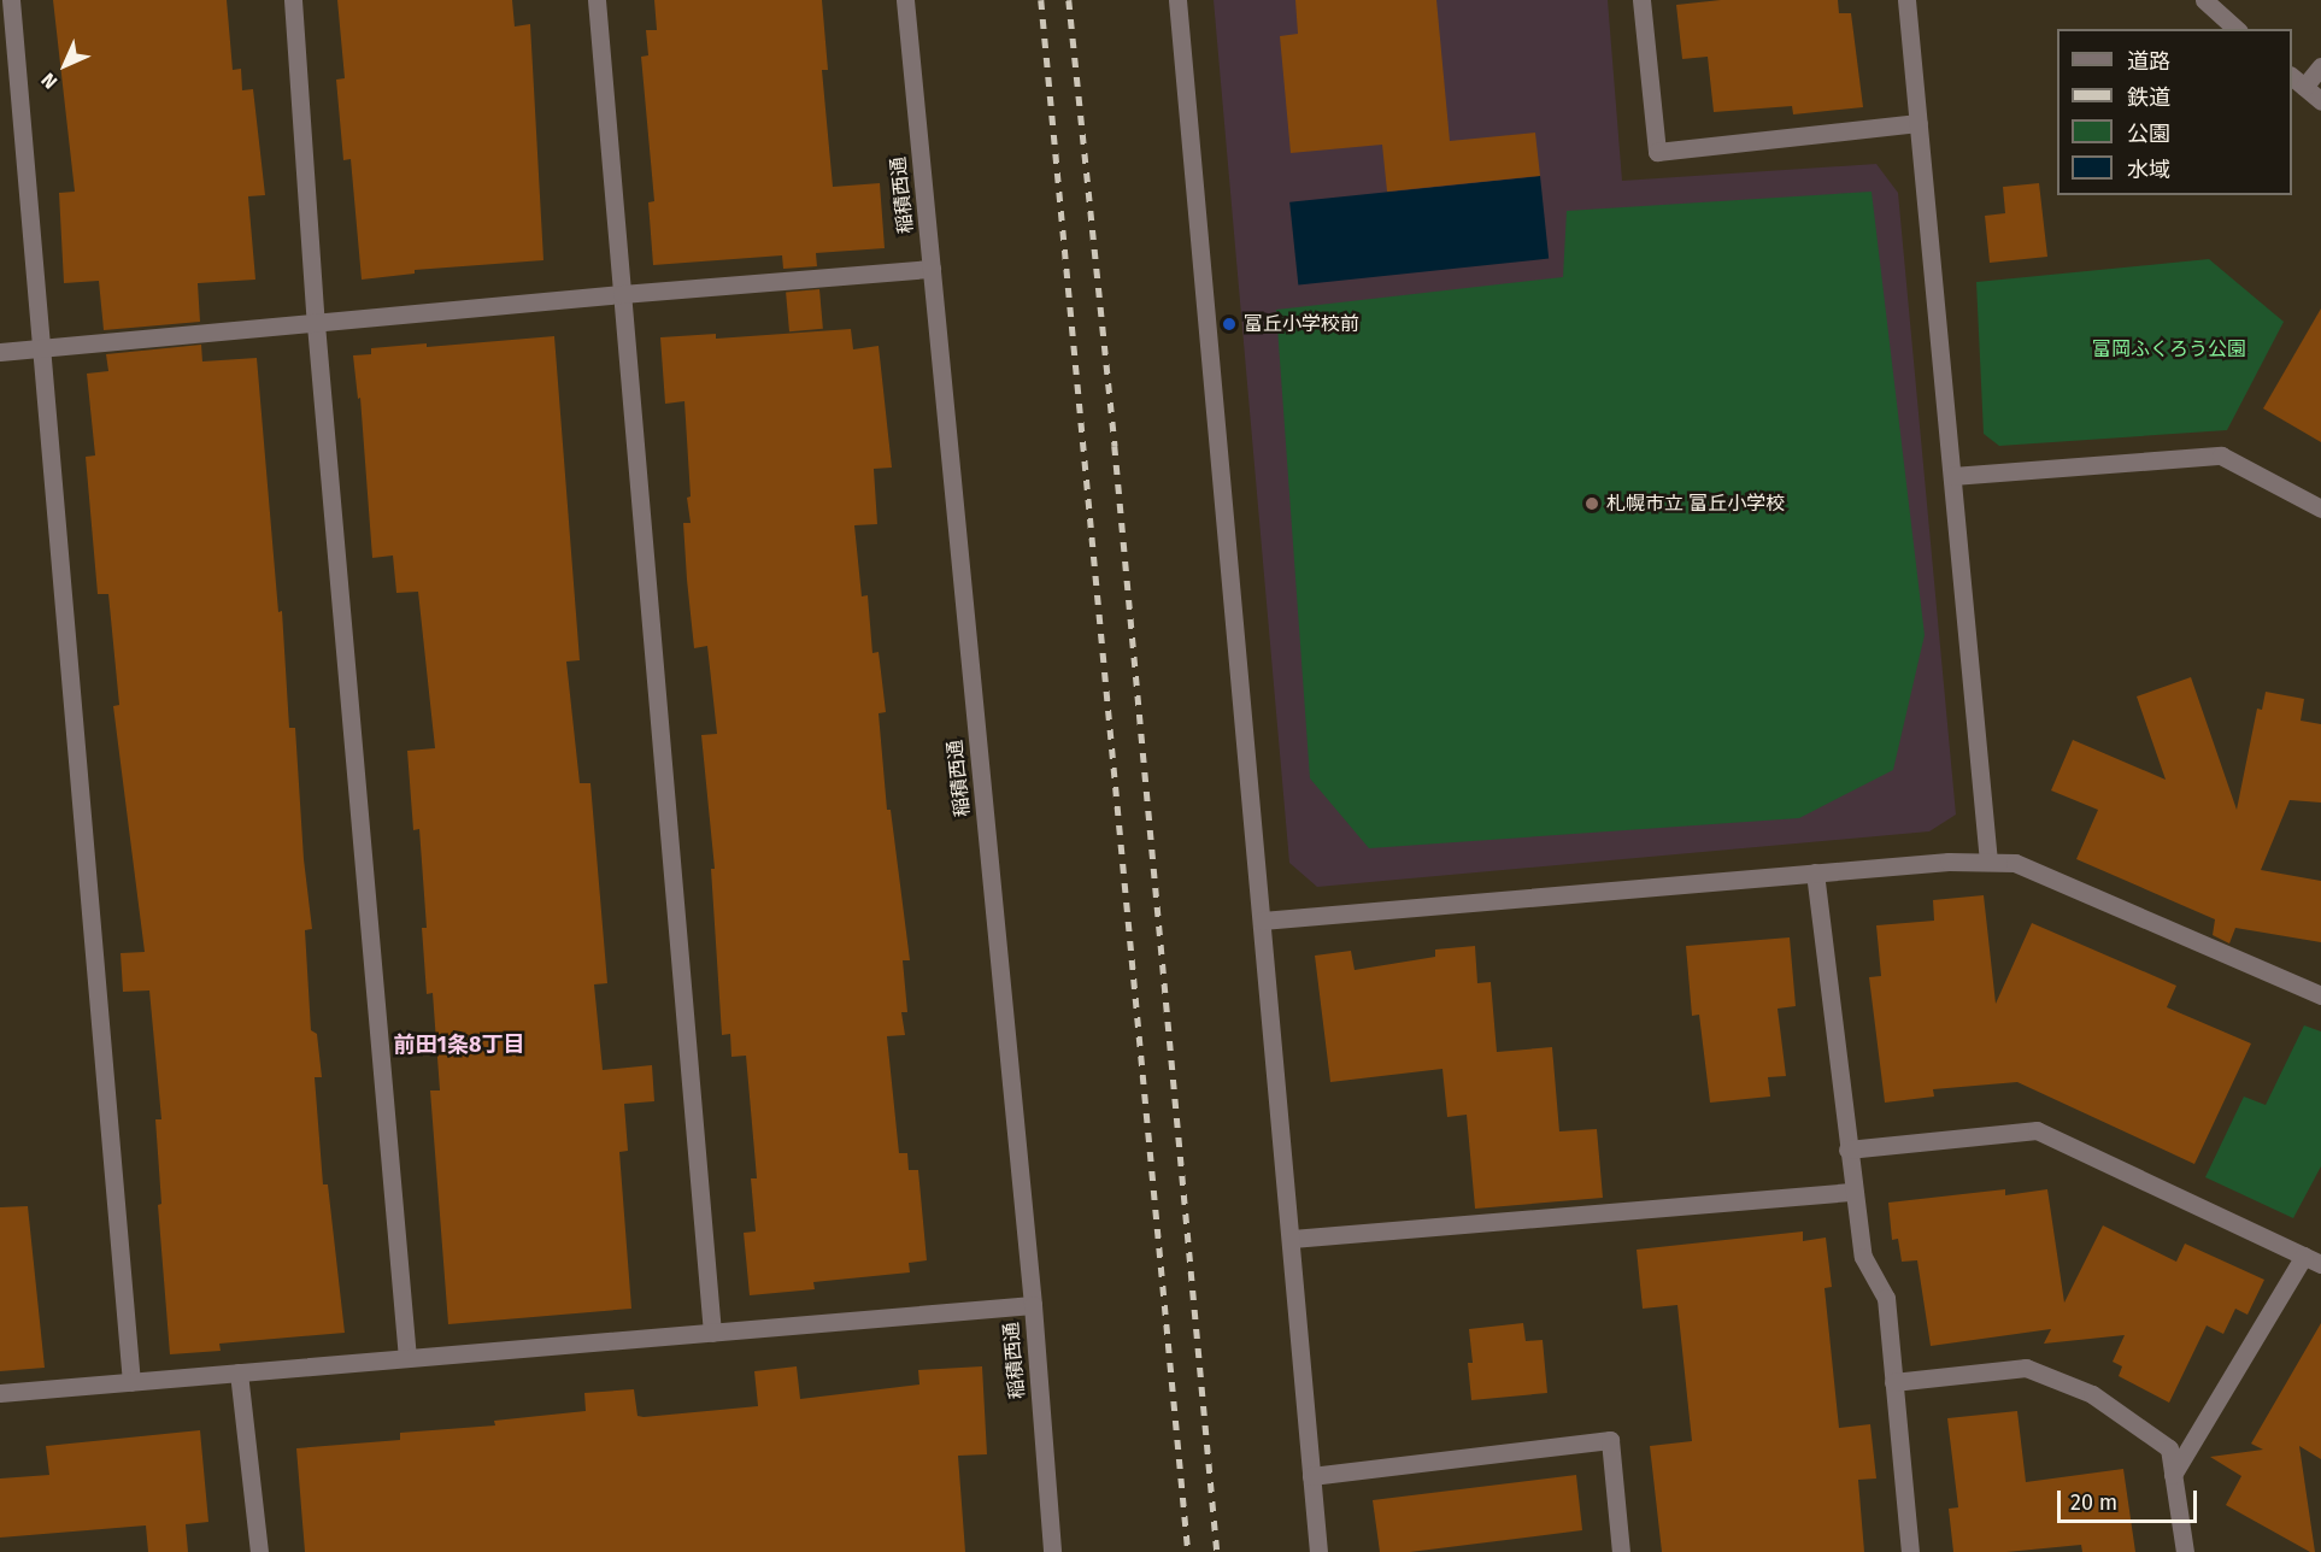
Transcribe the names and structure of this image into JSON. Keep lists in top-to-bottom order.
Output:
{
  "streets": {
    "street": ["稲積西通"]
  },
  "districts": ["前田1条8丁目"],
  "parks": ["富岡ふくろう公園"],
  "places": ["富丘小学校前", "札幌市立 富丘小学校"],
  "legend": [
    "道路",
    "鉄道",
    "公園",
    "水域"
  ],
  "scale_bar": "20 m",
  "north": "bottom left"
}
